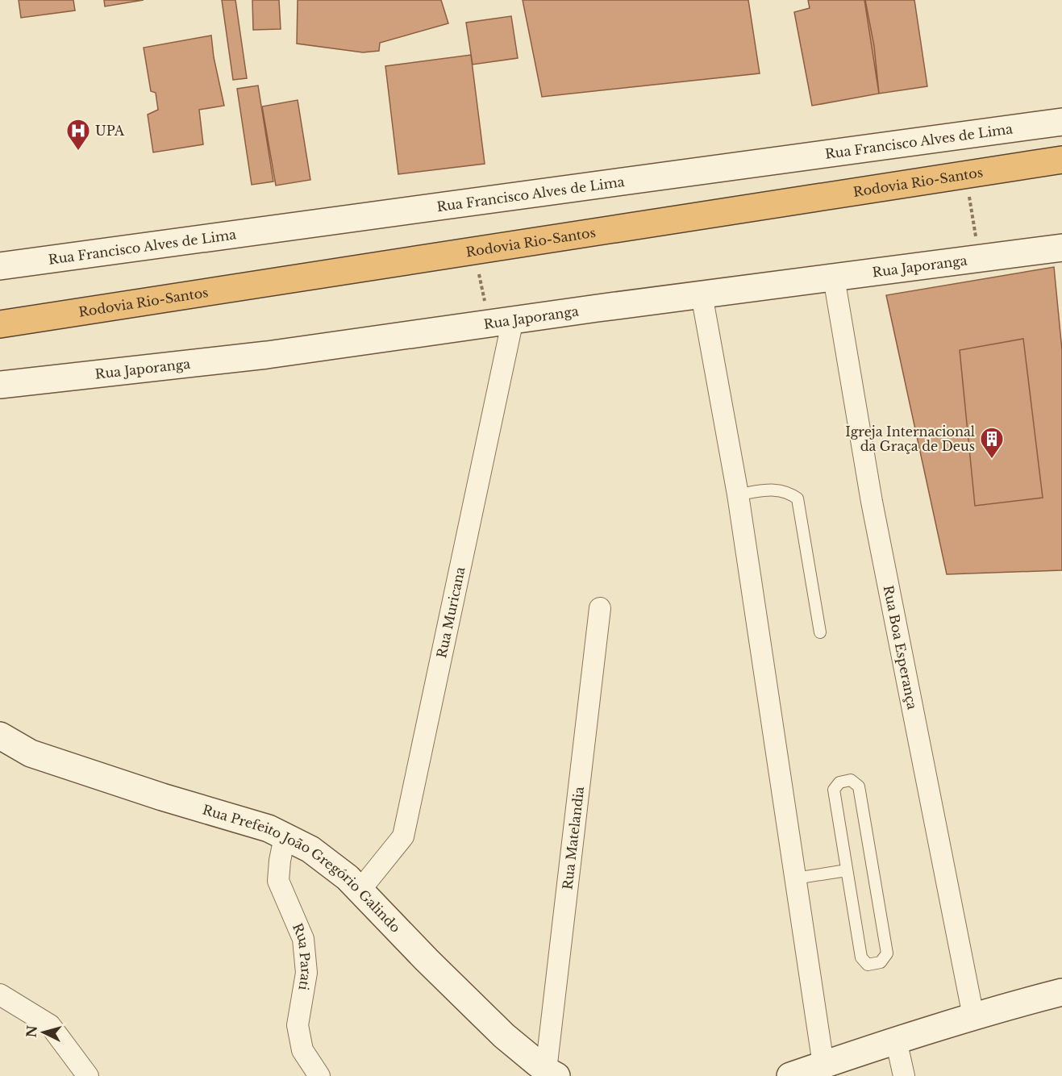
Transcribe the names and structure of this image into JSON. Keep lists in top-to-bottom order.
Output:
{
  "streets": {
    "highway": ["Rodovia Rio-Santos"],
    "main road": ["Rua Francisco Alves de Lima", "Rua Japoranga", "Rua Prefeito João Gregório Galindo"],
    "street": [
      "Rua Muricana",
      "Rua Boa Esperança",
      "Rua Matelandia",
      "Rua Parati"
    ]
  },
  "crossings": [
    ["Rua Japoranga", "Rua Muricana"],
    ["Rua Japoranga", "Rua Boa Esperança"],
    ["Rua Muricana", "Rua Prefeito João Gregório Galindo"],
    ["Rua Matelandia", "Rua Prefeito João Gregório Galindo"],
    ["Rua Prefeito João Gregório Galindo", "Rua Parati"]
  ],
  "places": {
    "hospital": ["UPA"],
    "building": ["Igreja Internacional da Graça de Deus"]
  },
  "north": "left"
}
